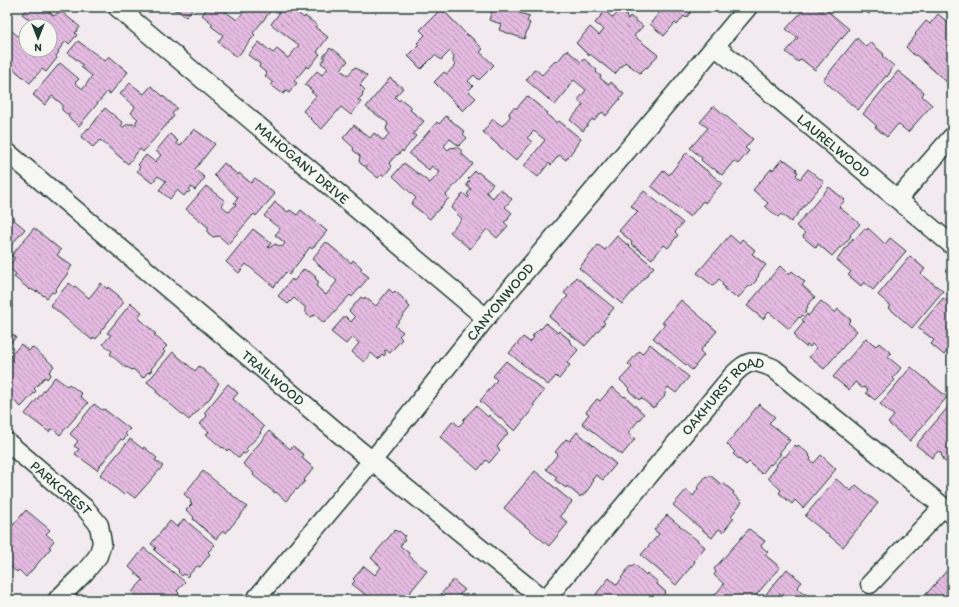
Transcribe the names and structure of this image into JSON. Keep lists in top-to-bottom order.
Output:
{
  "streets": {
    "street": [
      "LAURELWOOD",
      "MAHOGANY DRIVE",
      "CANYONWOOD",
      "TRAILWOOD",
      "OAKHURST ROAD",
      "PARKCREST"
    ]
  },
  "crossings": [
    ["LAURELWOOD", "CANYONWOOD"],
    ["MAHOGANY DRIVE", "CANYONWOOD"],
    ["CANYONWOOD", "TRAILWOOD"],
    ["TRAILWOOD", "OAKHURST ROAD"]
  ],
  "north": "bottom"
}
